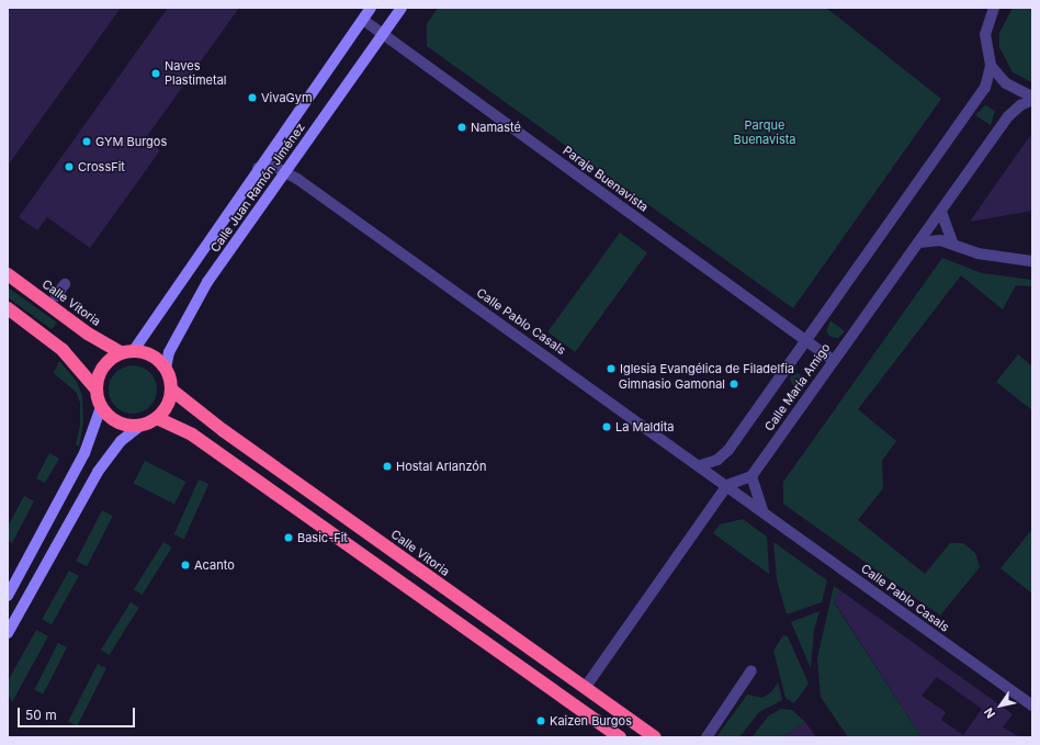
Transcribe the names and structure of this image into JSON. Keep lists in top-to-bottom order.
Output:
{
  "streets": {
    "highway": ["Calle Vitoria"],
    "main road": ["Calle Juan Ramón Jiménez"],
    "street": ["Paraje Buenavista", "Calle Pablo Casals", "Calle María Amigo"]
  },
  "crossings": [
    ["Paraje Buenavista", "Calle Juan Ramón Jiménez"],
    ["Paraje Buenavista", "Calle María Amigo"],
    ["Calle Juan Ramón Jiménez", "Calle Vitoria"],
    ["Calle Juan Ramón Jiménez", "Calle Pablo Casals"],
    ["Calle Pablo Casals", "Calle María Amigo"]
  ],
  "parks": ["Parque Buenavista"],
  "places": [
    "Naves Plastimetal",
    "VivaGym",
    "Namasté",
    "GYM Burgos",
    "CrossFit",
    "Iglesia Evangélica de Filadelfia",
    "Gimnasio Gamonal",
    "La Maldita",
    "Hostal Arlanzón",
    "Basic-Fit",
    "Acanto",
    "Kaizen Burgos"
  ],
  "scale_bar": "50 m",
  "north": "bottom left"
}
